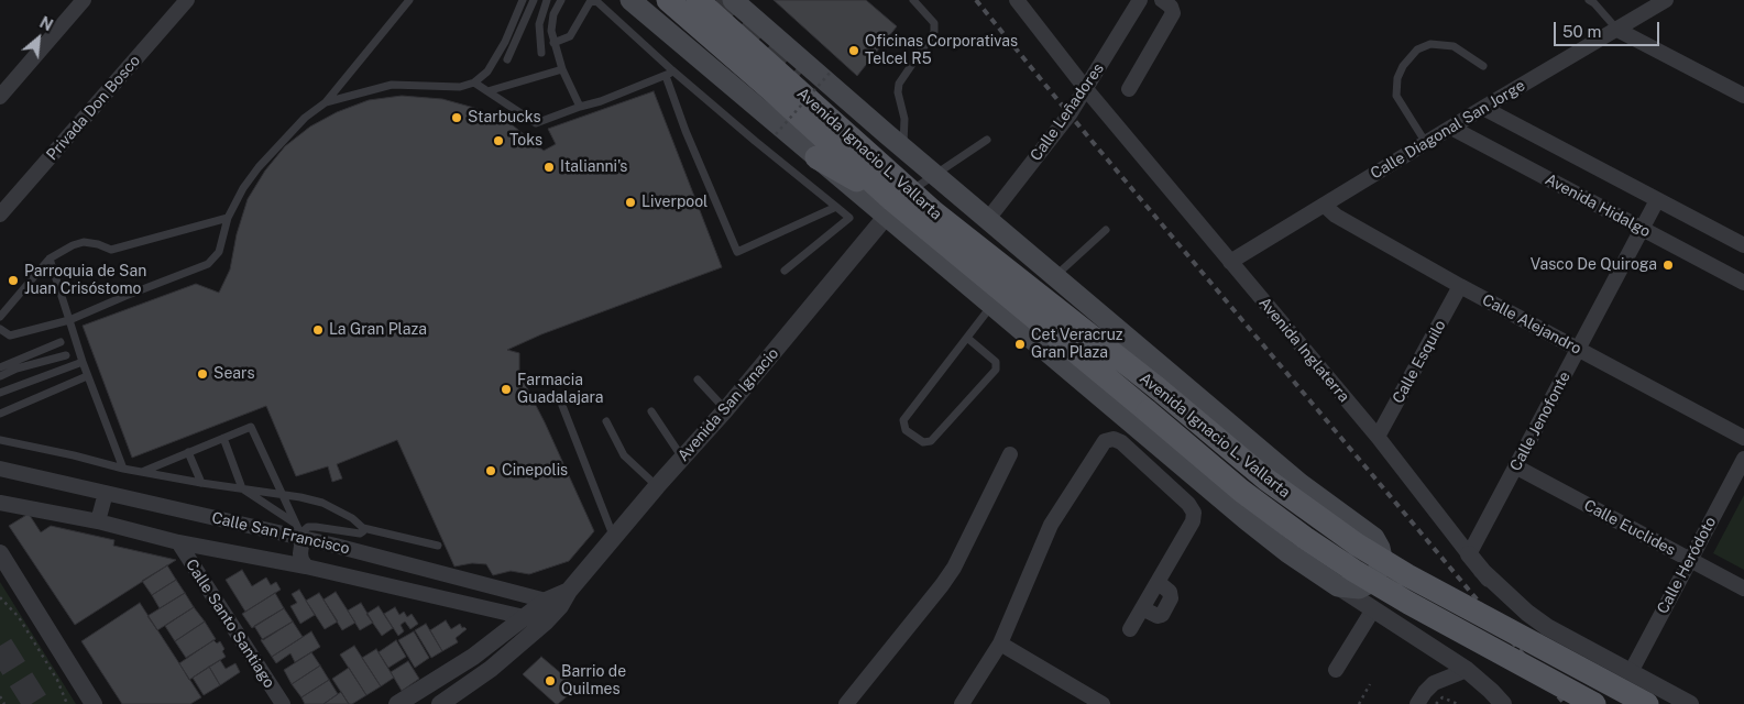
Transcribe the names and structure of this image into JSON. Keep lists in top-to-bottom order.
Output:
{
  "streets": {
    "main road": ["Avenida Ignacio L. Vallarta"],
    "street": [
      "Privada Don Bosco",
      "Calle Leñadores",
      "Calle Diagonal San Jorge",
      "Avenida Hidalgo",
      "Calle Alejandro",
      "Avenida Inglaterra",
      "Calle Esquilo",
      "Avenida San Ignacio",
      "Calle Jenofonte",
      "Calle Euclides",
      "Calle San Francisco",
      "Calle Heródoto",
      "Calle Santo Santiago"
    ]
  },
  "crossings": [
    ["Calle Leñadores", "Avenida Ignacio L. Vallarta"],
    ["Calle Leñadores", "Avenida Inglaterra"],
    ["Calle Diagonal San Jorge", "Avenida Hidalgo"],
    ["Calle Diagonal San Jorge", "Calle Alejandro"],
    ["Calle Diagonal San Jorge", "Avenida Inglaterra"],
    ["Avenida Ignacio L. Vallarta", "Avenida San Ignacio"],
    ["Avenida Hidalgo", "Calle Jenofonte"],
    ["Calle Alejandro", "Calle Esquilo"],
    ["Calle Alejandro", "Calle Jenofonte"],
    ["Avenida Inglaterra", "Calle Esquilo"],
    ["Avenida Inglaterra", "Calle Jenofonte"],
    ["Avenida San Ignacio", "Calle San Francisco"],
    ["Calle Jenofonte", "Calle Euclides"],
    ["Calle Euclides", "Calle Heródoto"],
    ["Calle San Francisco", "Calle Santo Santiago"]
  ],
  "places": [
    "Oficinas Corporativas Telcel R5",
    "Starbucks",
    "Toks",
    "Italianni's",
    "Liverpool",
    "Vasco De Quiroga",
    "Parroquia de San Juan Crisóstomo",
    "La Gran Plaza",
    "Cet Veracruz Gran Plaza",
    "Sears",
    "Farmacia Guadalajara",
    "Cinepolis",
    "Barrio de Quilmes"
  ],
  "scale_bar": "50 m",
  "north": "top right"
}
